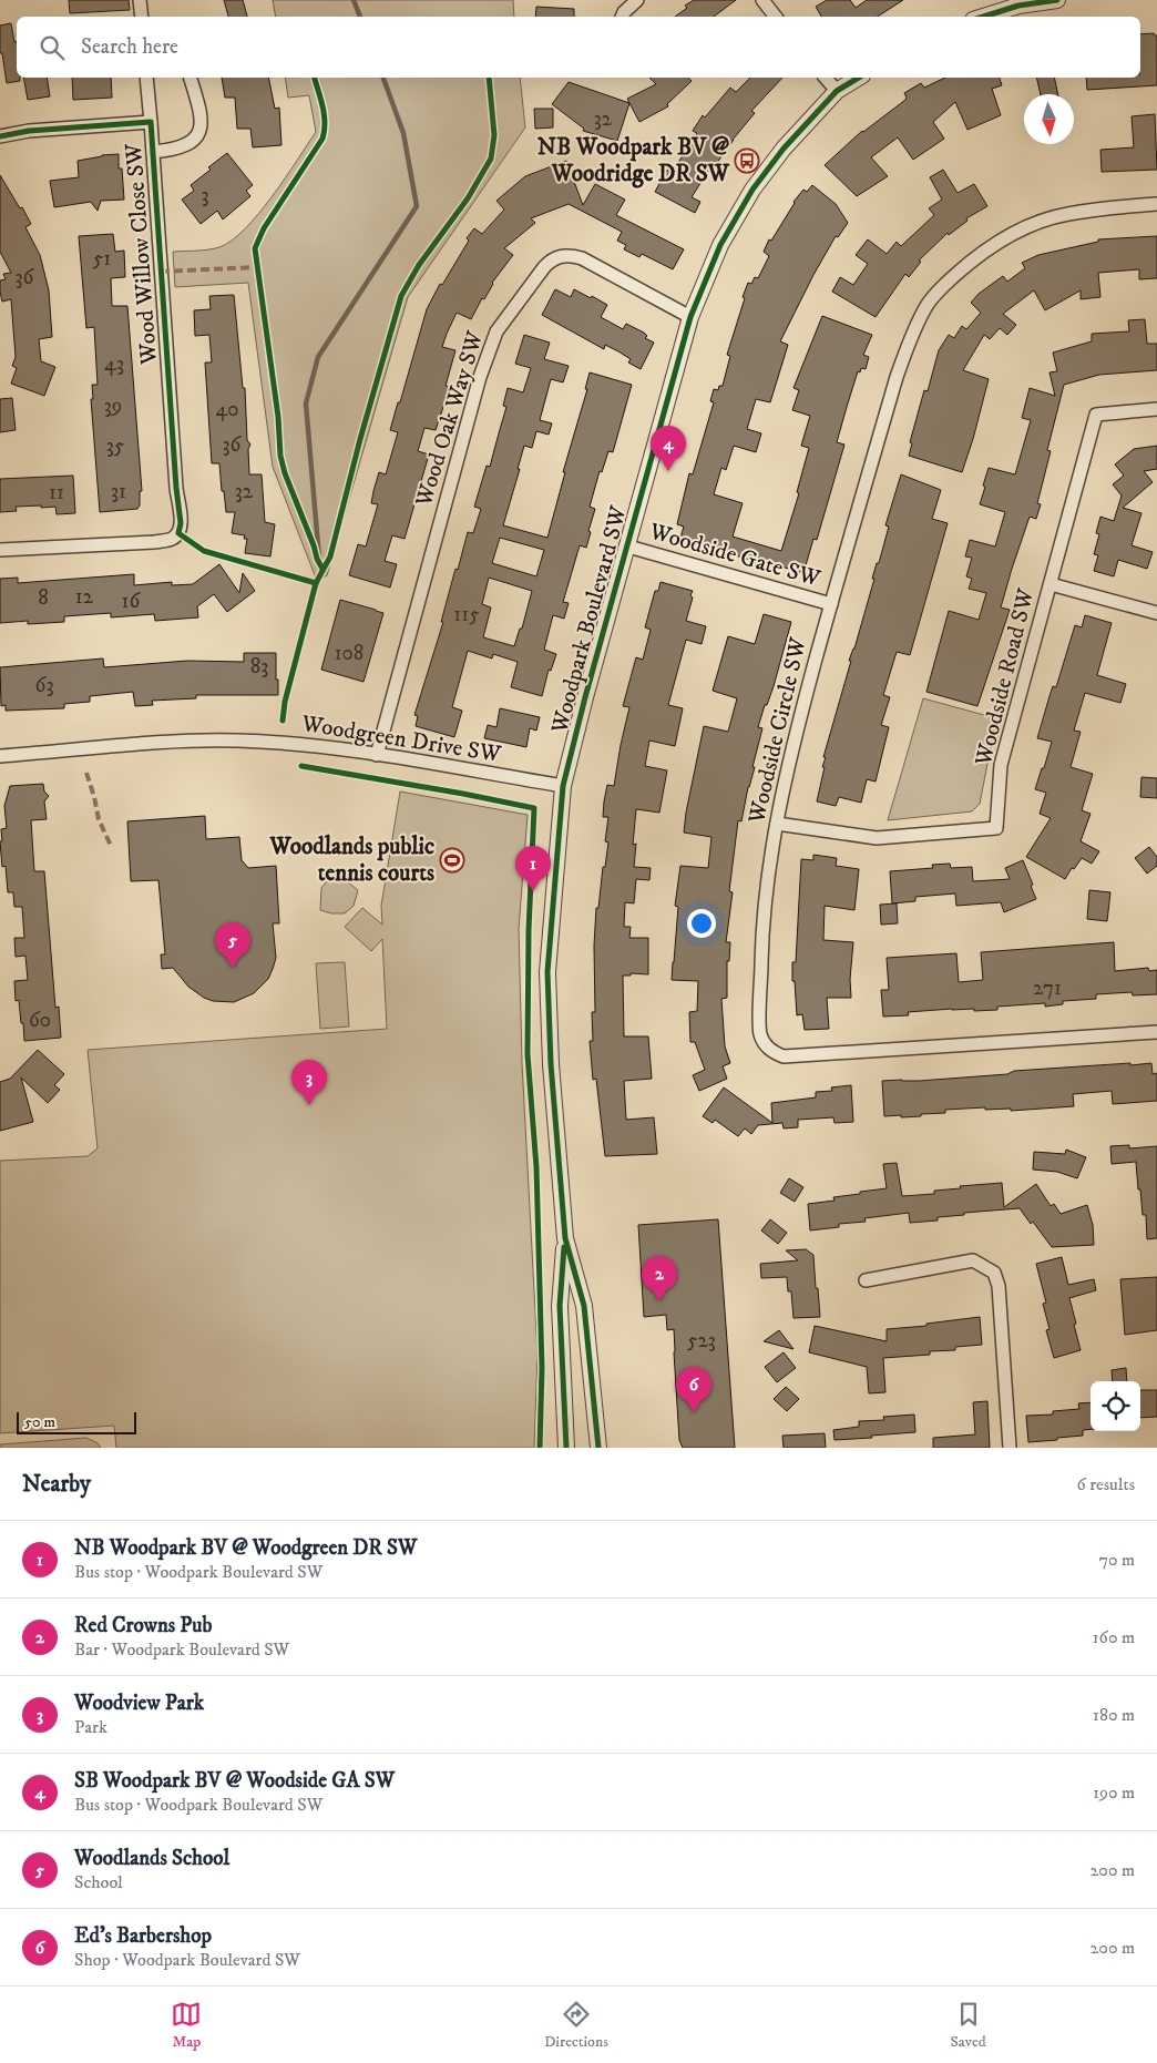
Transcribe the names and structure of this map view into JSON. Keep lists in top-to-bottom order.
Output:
{
  "streets": {
    "street": [
      "Wood Willow Close SW",
      "Wood Oak Way SW",
      "Woodside Gate SW",
      "Woodpark Boulevard SW",
      "Woodside Road SW",
      "Woodside Circle SW",
      "Woodgreen Drive SW"
    ]
  },
  "crossings": [
    ["Wood Oak Way SW", "Woodpark Boulevard SW"],
    ["Wood Oak Way SW", "Woodgreen Drive SW"],
    ["Woodside Gate SW", "Woodpark Boulevard SW"],
    ["Woodside Gate SW", "Woodside Circle SW"],
    ["Woodpark Boulevard SW", "Woodgreen Drive SW"],
    ["Woodside Road SW", "Woodside Circle SW"]
  ],
  "places": {
    "bus stop": ["NB Woodpark BV @ Woodridge DR SW"],
    "sports": ["Woodlands public tennis courts"]
  },
  "house_numbers": [
    "32",
    "3",
    "51",
    "36",
    "43",
    "39",
    "40",
    "36",
    "35",
    "31",
    "32",
    "11",
    "12",
    "8",
    "16",
    "115",
    "108",
    "83",
    "63",
    "271",
    "60",
    "523"
  ],
  "scale_bar": "50 m",
  "north": "bottom",
  "page": {
    "search": "Search here",
    "pins": [
      "4",
      "1",
      "5",
      "3",
      "2",
      "6"
    ],
    "scale": "50 m",
    "heading": ["Nearby", "6 results"],
    "list": [
      {
        "mark": "1",
        "name": "NB Woodpark BV @ Woodgreen DR SW",
        "note": "Bus stop · Woodpark Boulevard SW",
        "value": "70 m"
      },
      {
        "mark": "2",
        "name": "Red Crowns Pub",
        "note": "Bar · Woodpark Boulevard SW",
        "value": "160 m"
      },
      {
        "mark": "3",
        "name": "Woodview Park",
        "note": "Park",
        "value": "180 m"
      },
      {
        "mark": "4",
        "name": "SB Woodpark BV @ Woodside GA SW",
        "note": "Bus stop · Woodpark Boulevard SW",
        "value": "190 m"
      },
      {
        "mark": "5",
        "name": "Woodlands School",
        "note": "School",
        "value": "200 m"
      },
      {
        "mark": "6",
        "name": "Ed's Barbershop",
        "note": "Shop · Woodpark Boulevard SW",
        "value": "200 m"
      }
    ],
    "nav": ["Map", "Directions", "Saved"]
  }
}
